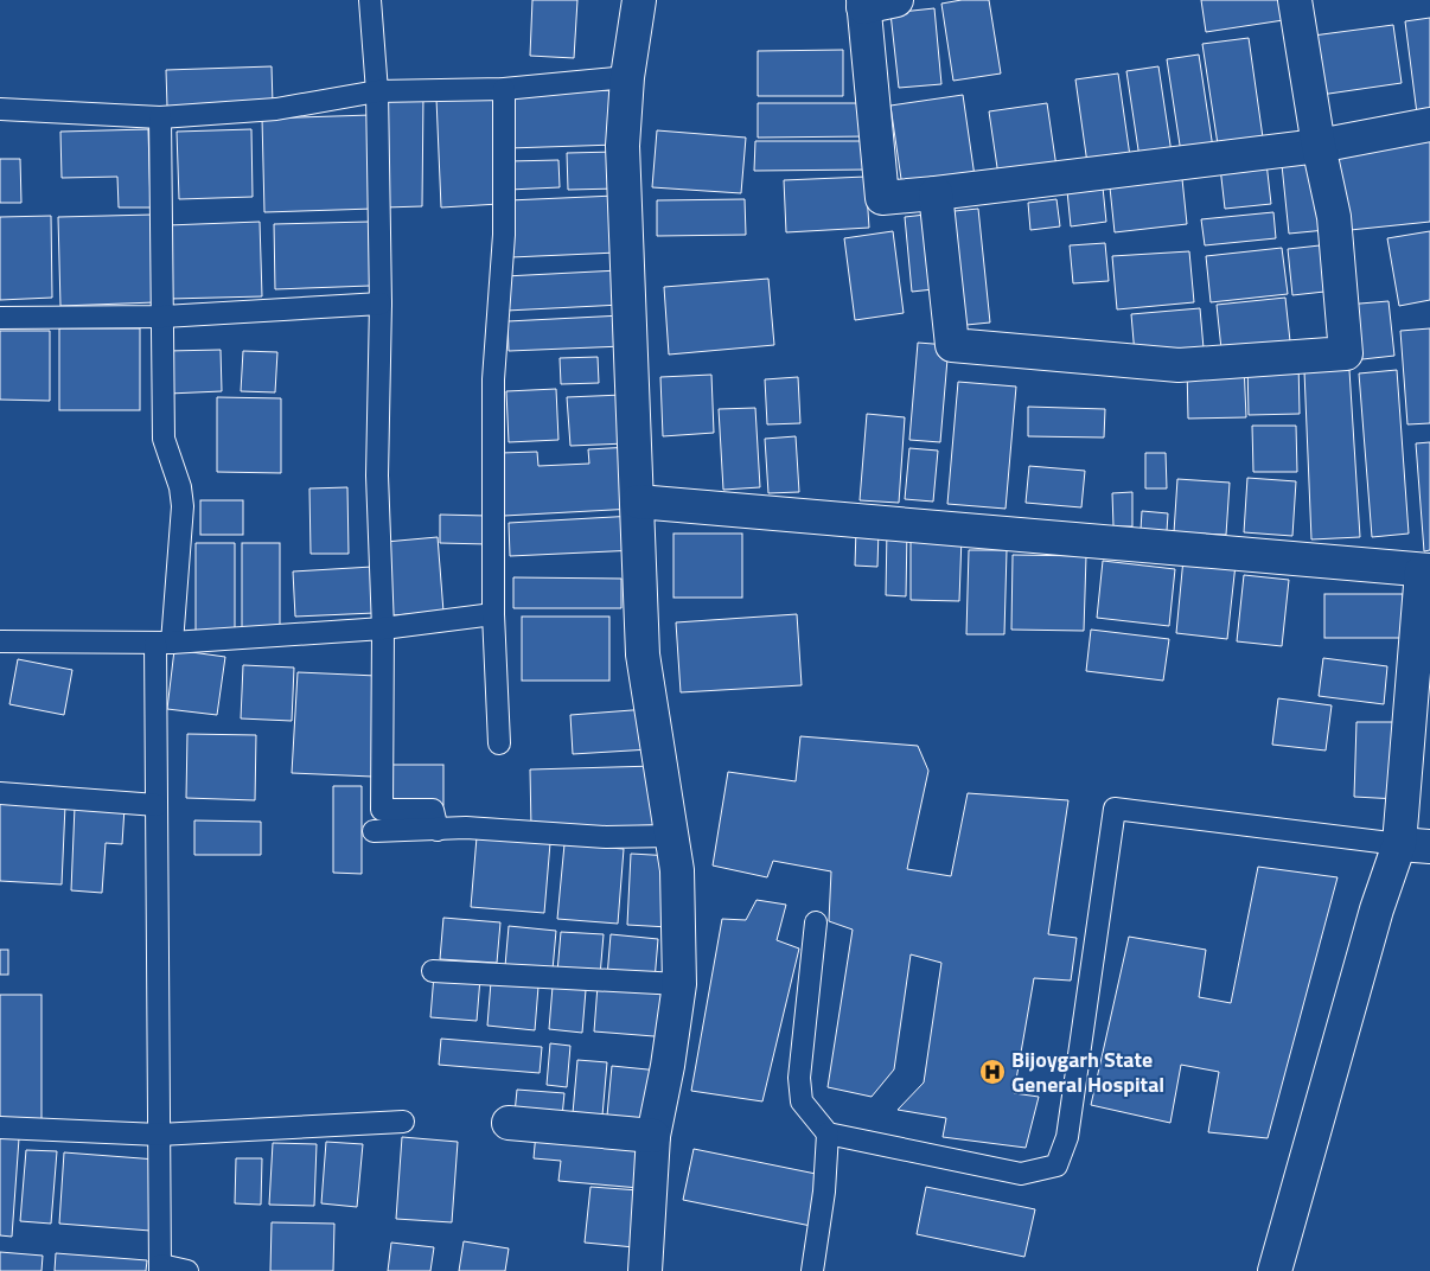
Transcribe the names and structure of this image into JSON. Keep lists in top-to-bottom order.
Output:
{
  "places": {
    "hospital": ["Bijoygarh State General Hospital"]
  }
}
